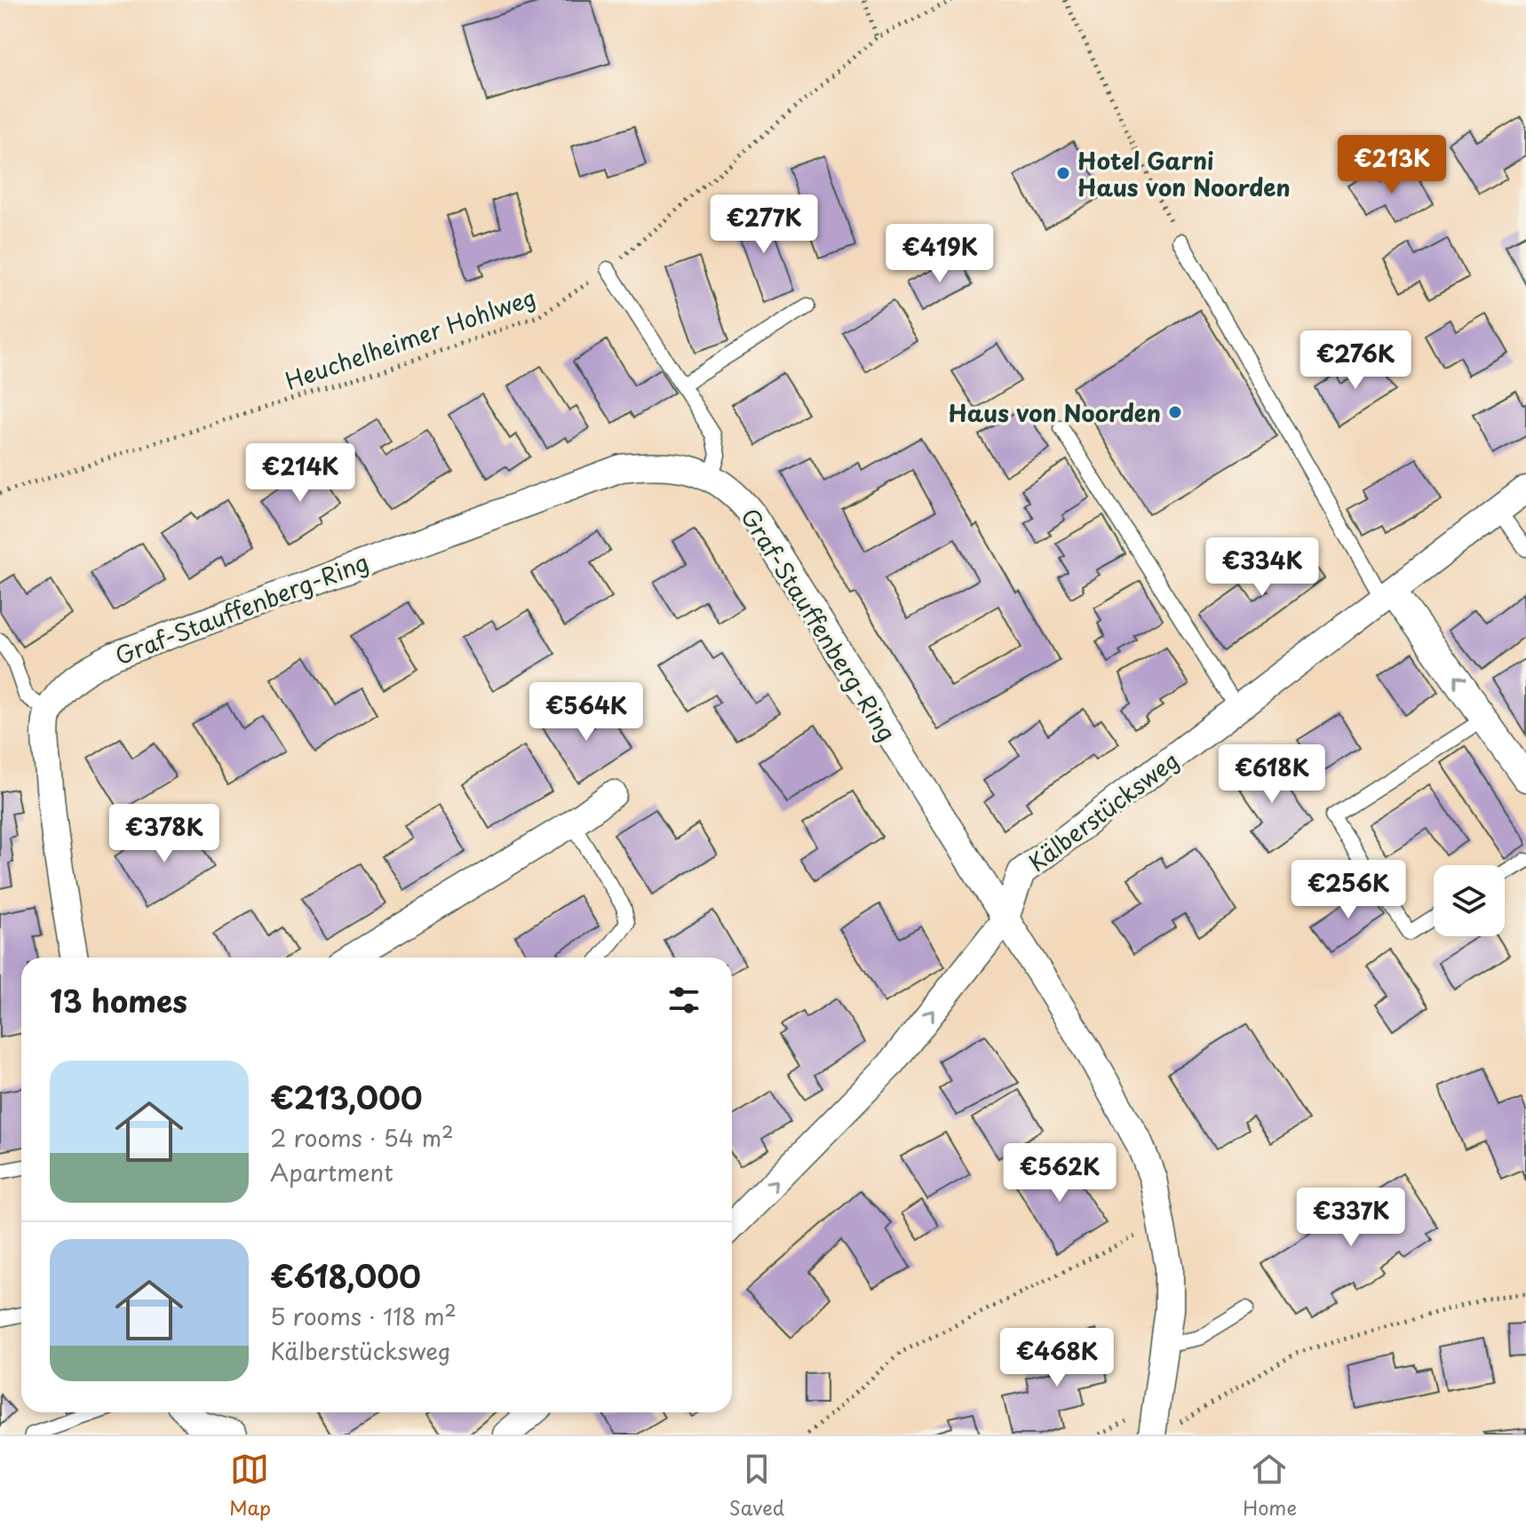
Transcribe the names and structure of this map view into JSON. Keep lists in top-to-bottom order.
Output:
{
  "streets": {
    "street": ["Graf-Stauffenberg-Ring", "Kälberstücksweg"],
    "path": ["Heuchelheimer Hohlweg"]
  },
  "crossings": [
    ["Graf-Stauffenberg-Ring", "Kälberstücksweg"]
  ],
  "one_way": ["Kälberstücksweg"],
  "places": ["Hotel Garni Haus von Noorden", "Haus von Noorden"],
  "page": {
    "price": [
      "€213K",
      "€277K",
      "€419K",
      "€276K",
      "€214K",
      "€334K",
      "€564K",
      "€618K",
      "€378K",
      "€256K",
      "€562K",
      "€337K",
      "€468K"
    ],
    "heading": "13 homes",
    "list": [
      {
        "name": "€213,000",
        "note": "2 rooms · 54 m² · Apartment"
      },
      {
        "name": "€618,000",
        "note": "5 rooms · 118 m² · Kälberstücksweg"
      }
    ],
    "tabs": ["Map", "Saved", "Home"]
  }
}
